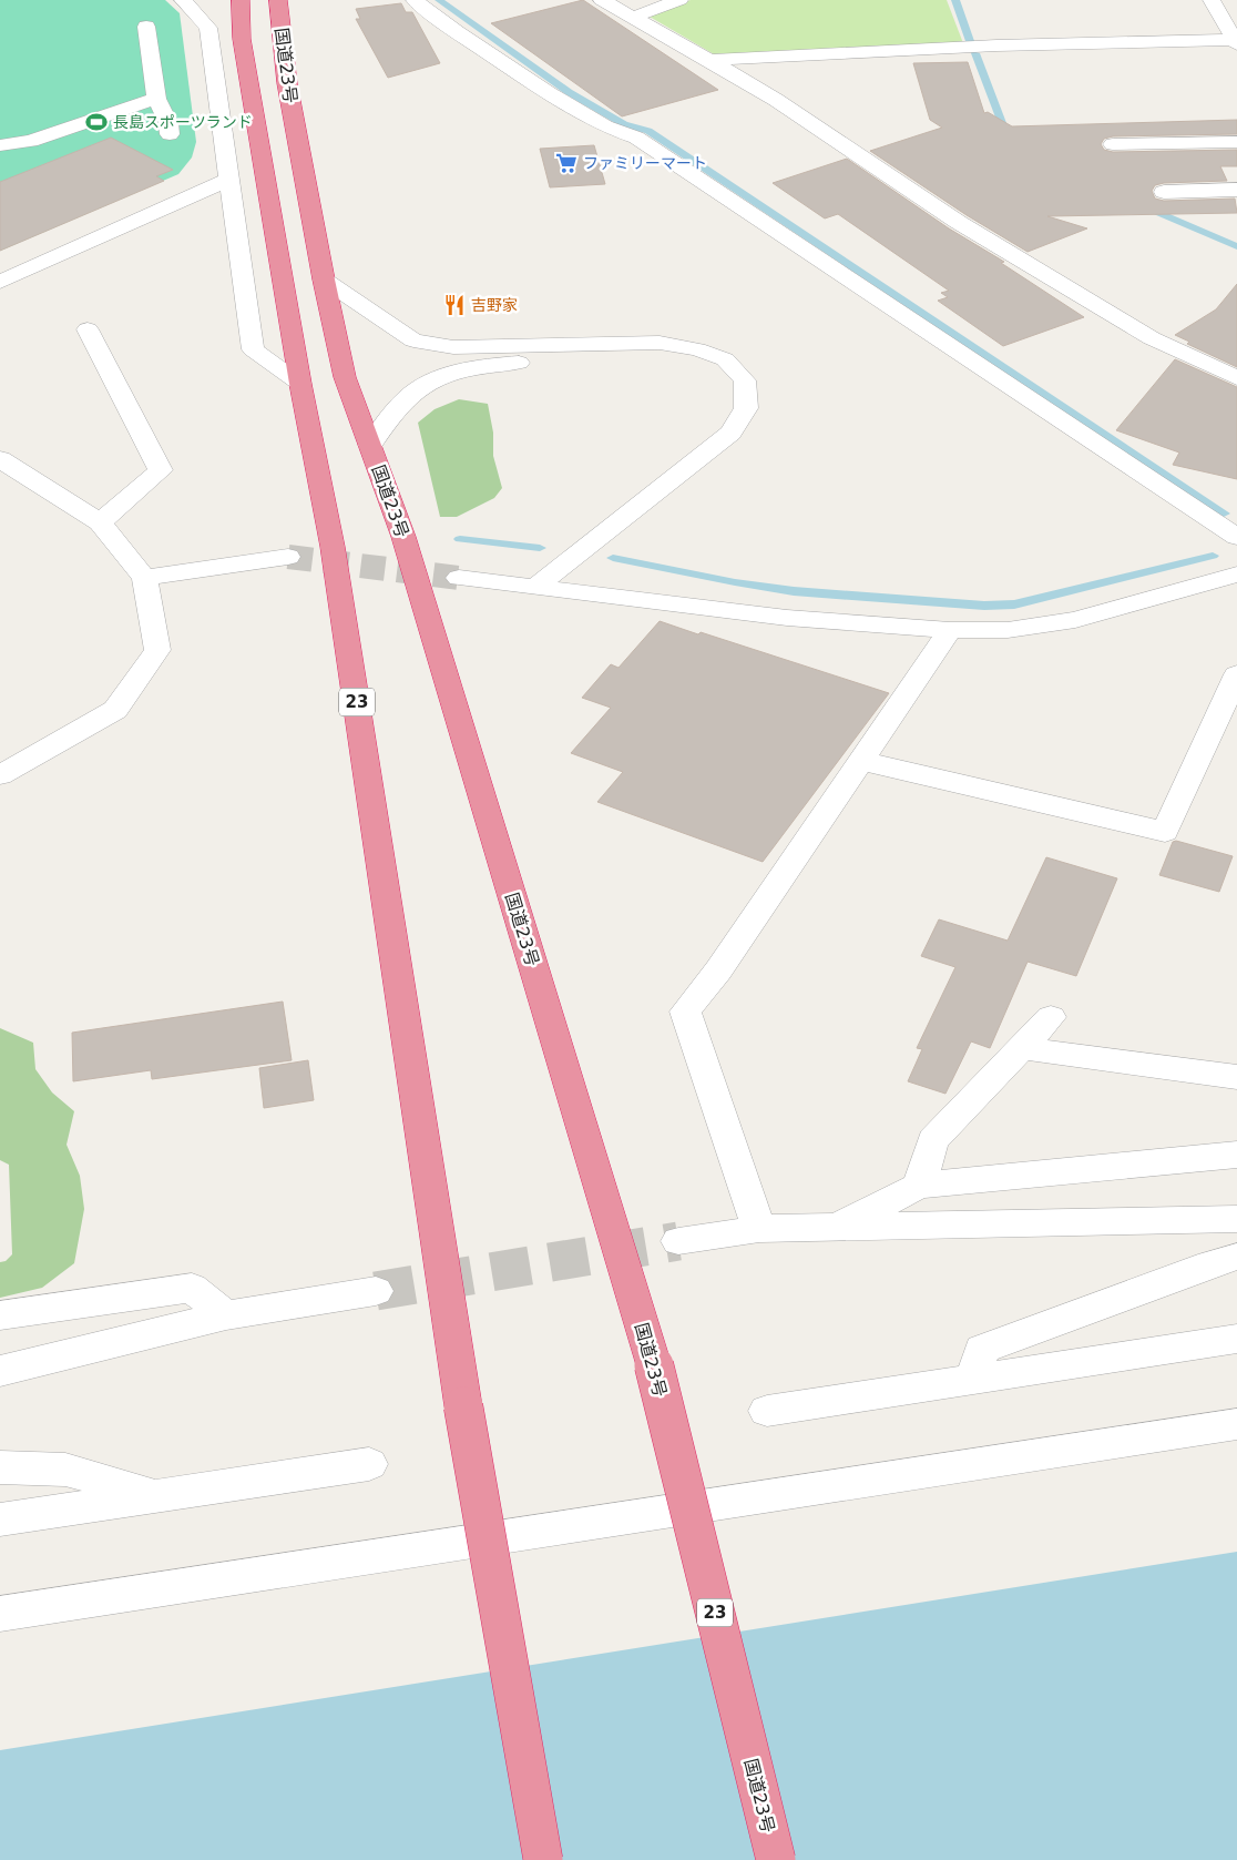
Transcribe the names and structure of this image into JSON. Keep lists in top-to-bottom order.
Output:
{
  "streets": {
    "highway": ["国道23号", "23"]
  },
  "places": {
    "sports": ["長島スポーツランド"],
    "supermarket": ["ファミリーマート"],
    "restaurant": ["吉野家"]
  }
}
